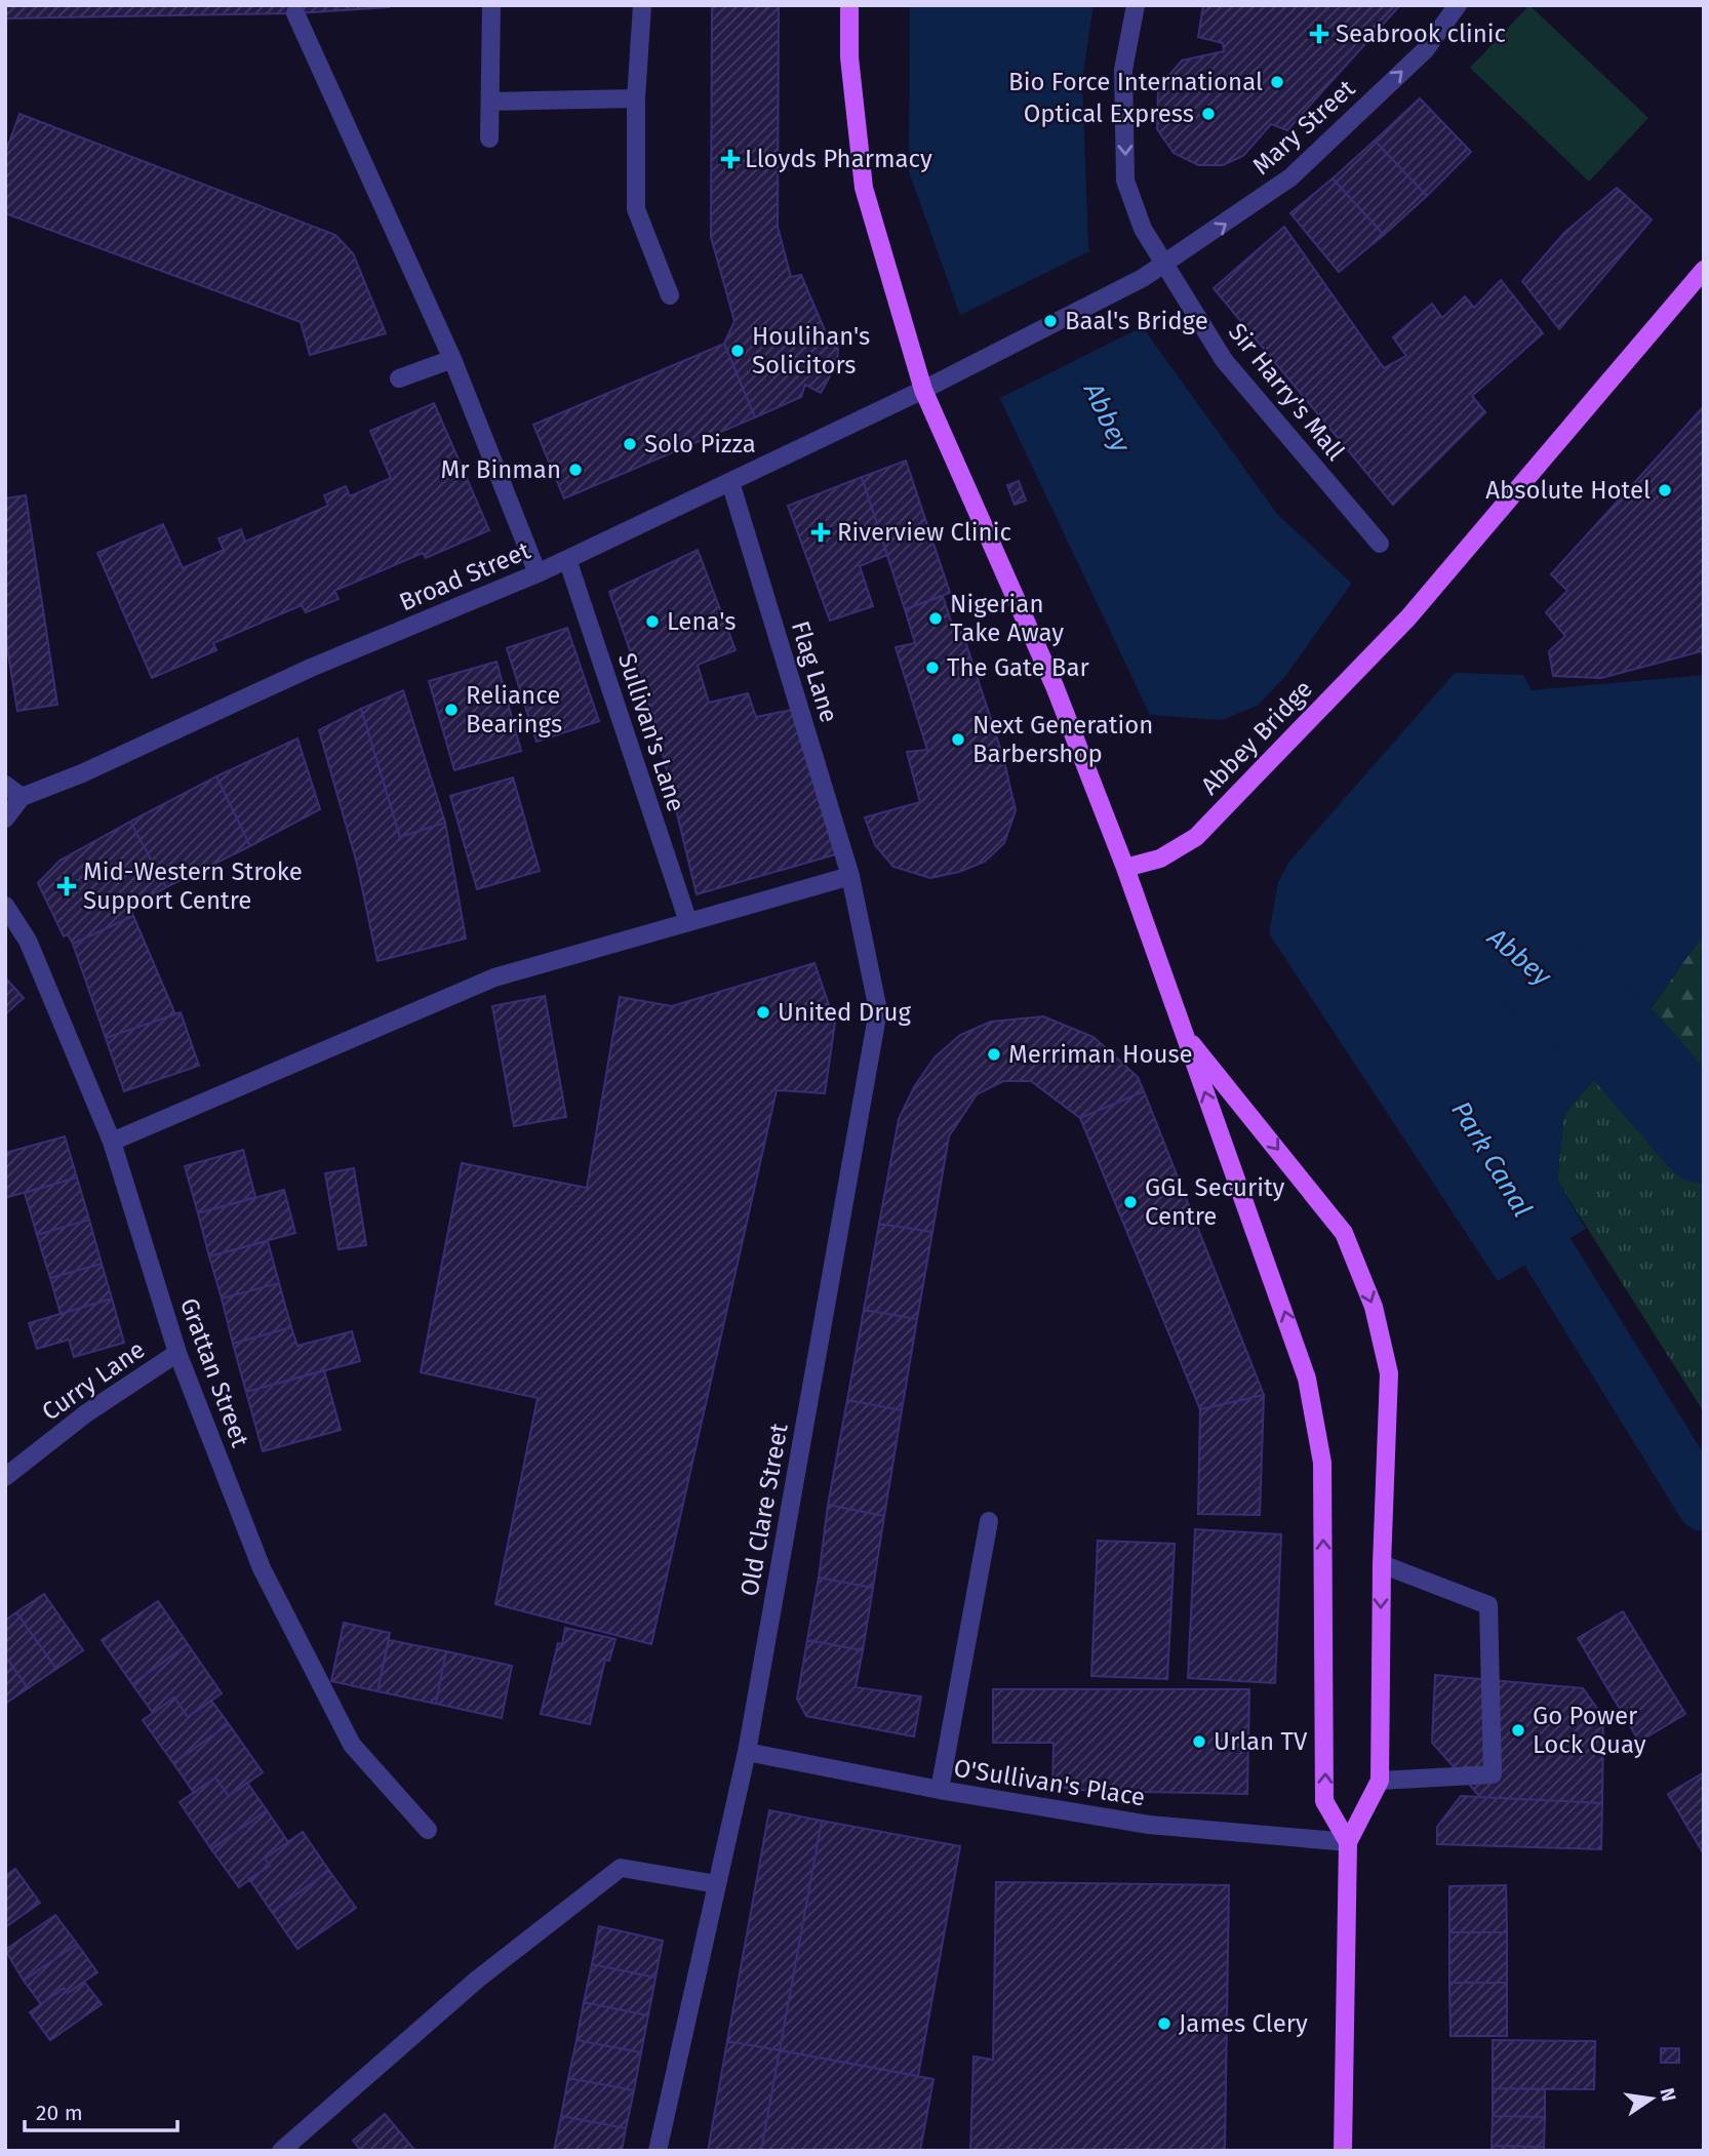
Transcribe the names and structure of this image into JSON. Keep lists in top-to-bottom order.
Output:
{
  "streets": {
    "main road": ["Abbey Bridge"],
    "street": [
      "Mary Street",
      "Sir Harry's Mall",
      "Broad Street",
      "Flag Lane",
      "Sullivan's Lane",
      "Grattan Street",
      "Curry Lane",
      "Old Clare Street",
      "O'Sullivan's Place"
    ]
  },
  "crossings": [
    ["Mary Street", "Sir Harry's Mall"],
    ["Broad Street", "Flag Lane"],
    ["Broad Street", "Sullivan's Lane"],
    ["Flag Lane", "Old Clare Street"],
    ["Grattan Street", "Curry Lane"],
    ["Old Clare Street", "O'Sullivan's Place"]
  ],
  "one_way": ["Mary Street", "Sir Harry's Mall"],
  "water": ["Abbey", "Park Canal"],
  "places": {
    "health": [
      "Seabrook clinic",
      "Lloyds Pharmacy",
      "Riverview Clinic",
      "Mid-Western Stroke Support Centre"
    ],
    "other": [
      "Bio Force International",
      "Optical Express",
      "Baal's Bridge",
      "Houlihan's Solicitors",
      "Solo Pizza",
      "Mr Binman",
      "Absolute Hotel",
      "Nigerian Take Away",
      "Lena's",
      "The Gate Bar",
      "Reliance Bearings",
      "Next Generation Barbershop",
      "United Drug",
      "Merriman House",
      "GGL Security Centre",
      "Go Power Lock Quay",
      "Urlan TV",
      "James Clery"
    ]
  },
  "scale_bar": "20 m",
  "north": "right"
}
